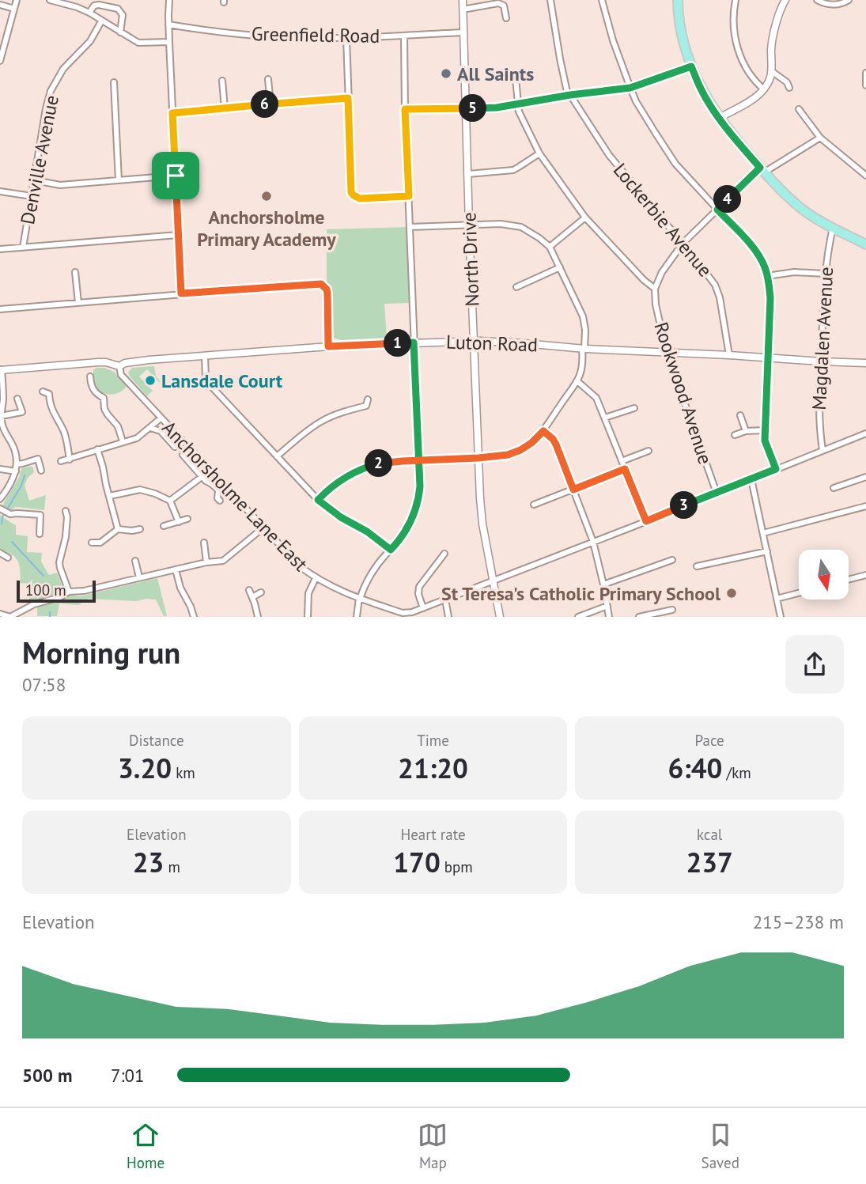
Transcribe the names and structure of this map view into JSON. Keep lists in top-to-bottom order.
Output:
{
  "streets": {
    "street": [
      "Greenfield Road",
      "Denville Avenue",
      "Lockerbie Avenue",
      "North Drive",
      "Magdalen Avenue",
      "Luton Road",
      "Rookwood Avenue",
      "Anchorsholme Lane East"
    ]
  },
  "crossings": [
    ["Greenfield Road", "North Drive"],
    ["Lockerbie Avenue", "Luton Road"],
    ["North Drive", "Luton Road"],
    ["North Drive", "Anchorsholme Lane East"],
    ["Magdalen Avenue", "Luton Road"],
    ["Magdalen Avenue", "Anchorsholme Lane East"],
    ["Luton Road", "Rookwood Avenue"],
    ["Luton Road", "Anchorsholme Lane East"],
    ["Rookwood Avenue", "Anchorsholme Lane East"]
  ],
  "places": [
    "All Saints",
    "Anchorsholme Primary Academy",
    "Lansdale Court",
    "St Teresa's Catholic Primary School"
  ],
  "scale_bar": "100 m",
  "north": "bottom",
  "page": {
    "pins": [
      "6",
      "5",
      "4",
      "1",
      "2",
      "3"
    ],
    "scale": "100 m",
    "heading": ["Morning run", "07:58"],
    "stats": [
      ["Distance", "3.20 km"],
      ["Time", "21:20"],
      ["Pace", "6:40 /km"],
      ["Elevation", "23 m"],
      ["Heart rate", "170 bpm"],
      ["kcal", "237"]
    ],
    "chart": ["Elevation", "215–238 m"],
    "list": [
      {
        "name": "500 m",
        "note": "7:01"
      }
    ],
    "tabs": ["Home", "Map", "Saved"]
  }
}
